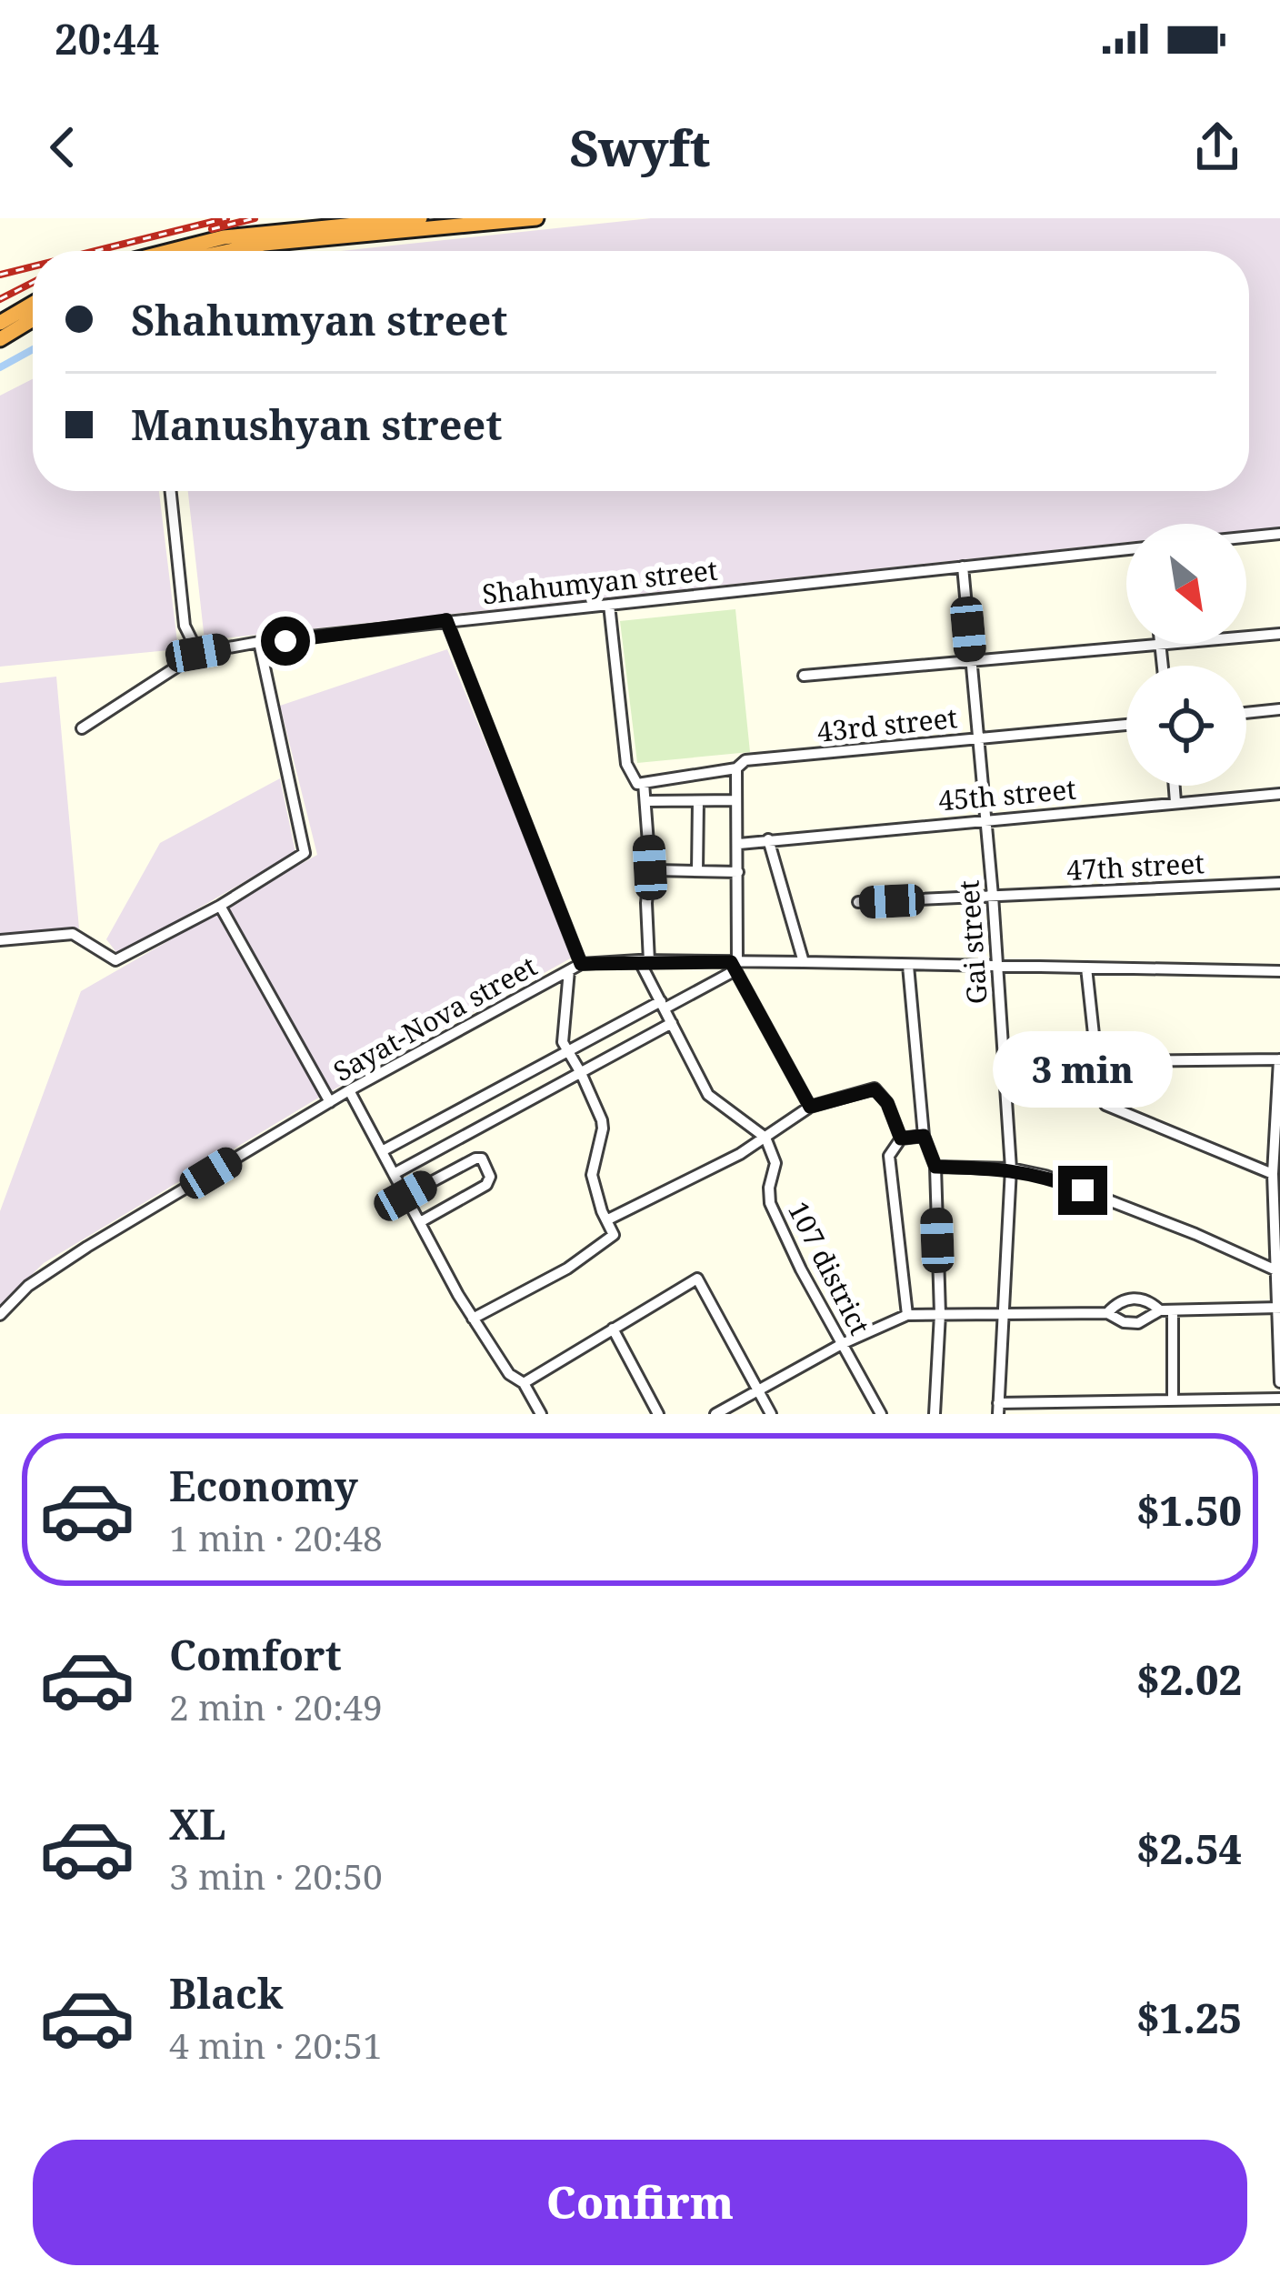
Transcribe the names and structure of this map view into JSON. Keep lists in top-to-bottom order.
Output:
{
  "streets": {
    "street": [
      "Shahumyan street",
      "43rd street",
      "45th street",
      "47th street",
      "Gai street",
      "Sayat-Nova street",
      "107 district"
    ]
  },
  "crossings": [
    ["Shahumyan street", "Gai street"],
    ["43rd street", "Gai street"],
    ["45th street", "Gai street"],
    ["47th street", "Gai street"],
    ["Gai street", "Sayat-Nova street"]
  ],
  "north": "bottom right",
  "page": {
    "status": "20:44",
    "header": "Swyft",
    "banner": ["Shahumyan street", "Manushyan street"],
    "bubble": "3 min",
    "list": [
      {
        "name": "Economy",
        "note": "1 min · 20:48",
        "value": "$1.50"
      },
      {
        "name": "Comfort",
        "note": "2 min · 20:49",
        "value": "$2.02"
      },
      {
        "name": "XL",
        "note": "3 min · 20:50",
        "value": "$2.54"
      },
      {
        "name": "Black",
        "note": "4 min · 20:51",
        "value": "$1.25"
      }
    ],
    "buttons": "Confirm"
  }
}
